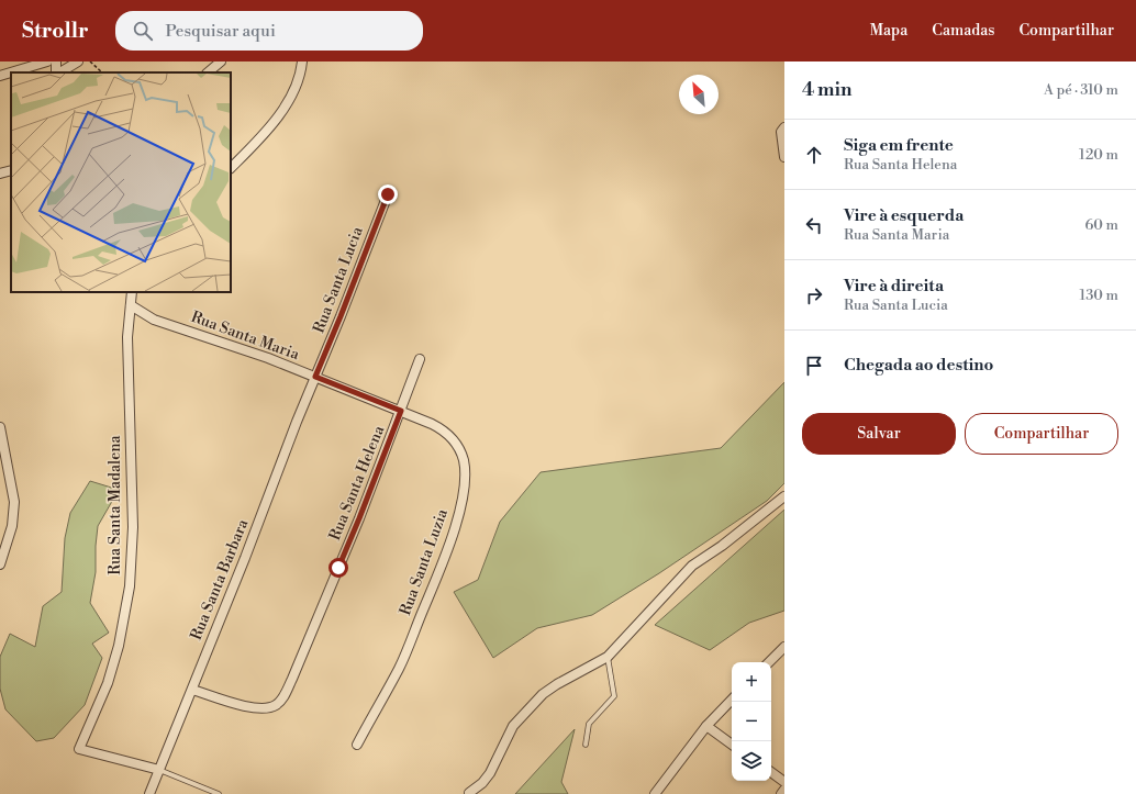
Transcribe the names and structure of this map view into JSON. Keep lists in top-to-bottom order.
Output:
{
  "streets": {
    "street": [
      "Rua Santa Lucia",
      "Rua Santa Maria",
      "Rua Santa Helena",
      "Rua Santa Madalena",
      "Rua Santa Luzia",
      "Rua Santa Barbara"
    ]
  },
  "crossings": [
    ["Rua Santa Lucia", "Rua Santa Maria"],
    ["Rua Santa Lucia", "Rua Santa Barbara"],
    ["Rua Santa Maria", "Rua Santa Helena"],
    ["Rua Santa Maria", "Rua Santa Madalena"],
    ["Rua Santa Maria", "Rua Santa Luzia"],
    ["Rua Santa Maria", "Rua Santa Barbara"],
    ["Rua Santa Helena", "Rua Santa Luzia"],
    ["Rua Santa Helena", "Rua Santa Barbara"],
    ["Rua Santa Madalena", "Rua Santa Barbara"]
  ],
  "north": "top left",
  "page": {
    "header": "Strollr",
    "search": "Pesquisar aqui",
    "nav": ["Mapa", "Camadas", "Compartilhar"],
    "heading": ["4 min", "A pé · 310 m"],
    "list": [
      ["Siga em frente", "Rua Santa Helena", "120 m"],
      ["Vire à esquerda", "Rua Santa Maria", "60 m"],
      ["Vire à direita", "Rua Santa Lucia", "130 m"],
      "Chegada ao destino"
    ],
    "buttons": ["Salvar", "Compartilhar"],
    "map_buttons": ["+", "−"]
  }
}
